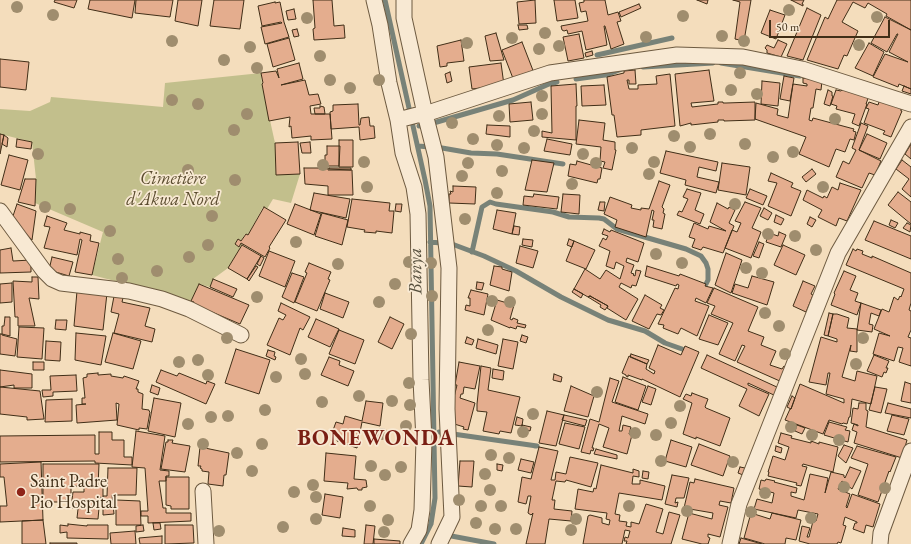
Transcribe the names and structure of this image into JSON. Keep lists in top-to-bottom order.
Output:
{
  "districts": ["BONEWONDA"],
  "water": ["Banya"],
  "parks": ["Cimetière d'Akwa Nord"],
  "places": ["Saint Padre Pio Hospital"],
  "scale_bar": "50 m"
}
